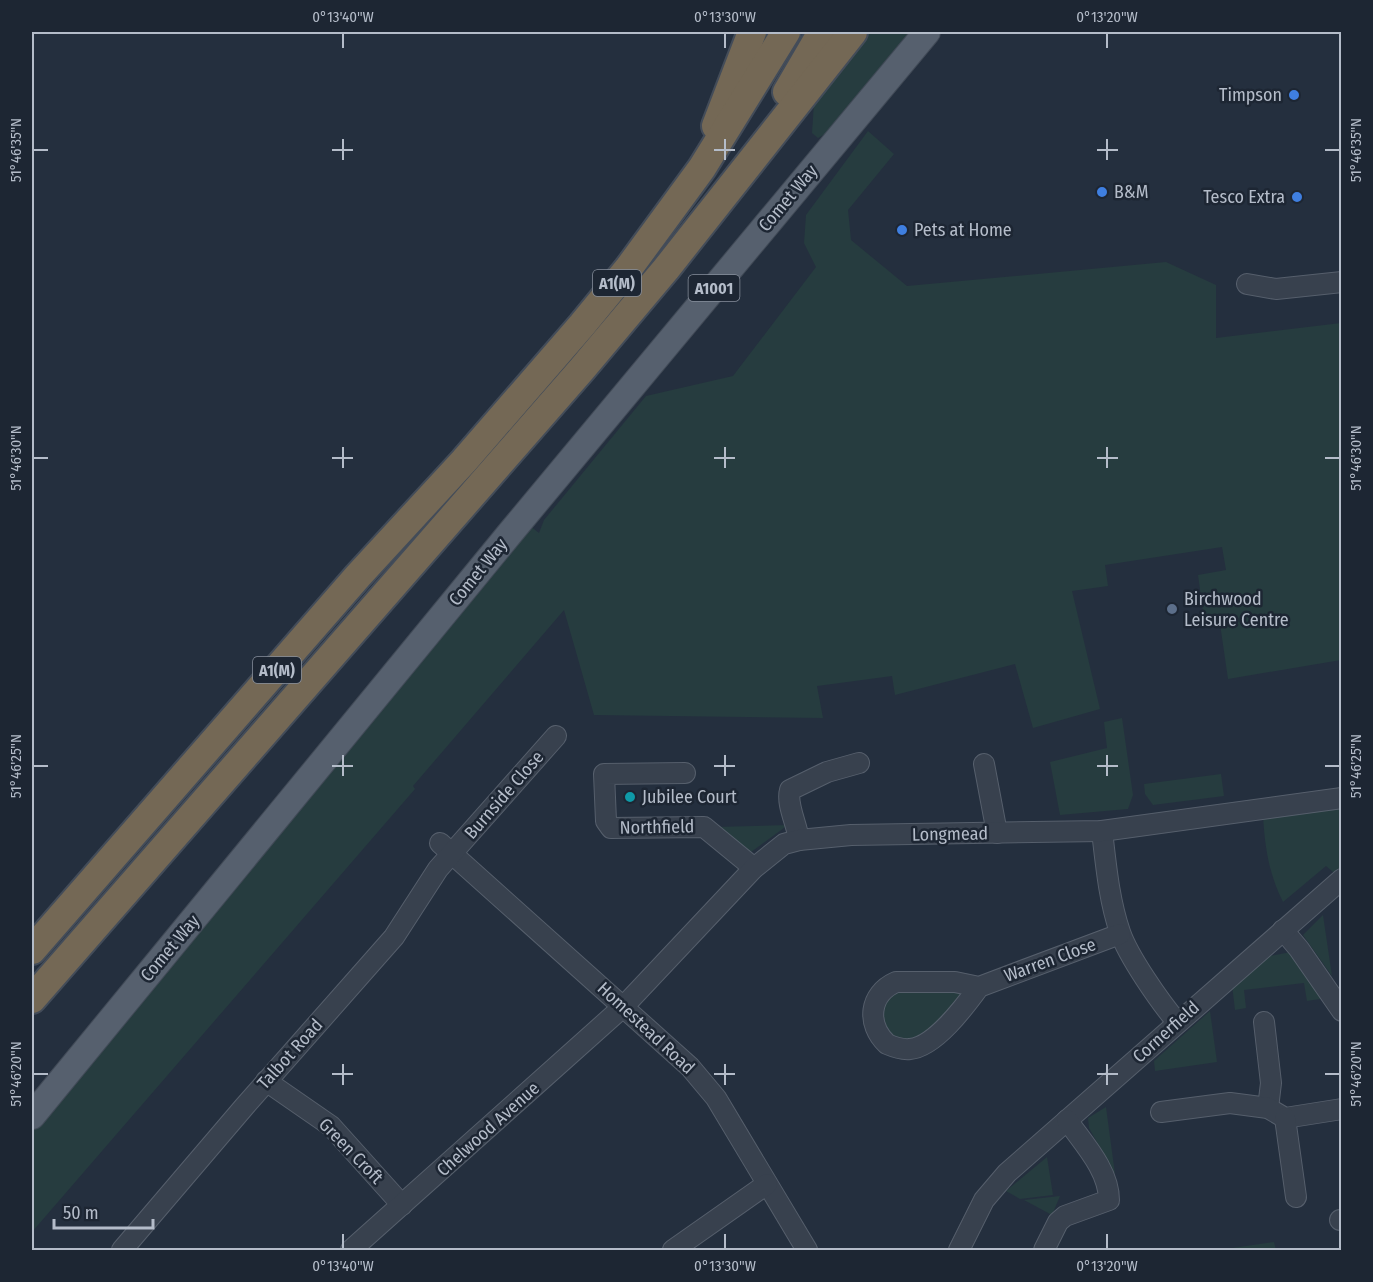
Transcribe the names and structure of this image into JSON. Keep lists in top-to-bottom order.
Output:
{
  "streets": {
    "highway": ["A1(M)"],
    "main road": ["Comet Way", "A1001"],
    "street": [
      "Burnside Close",
      "Northfield",
      "Longmead",
      "Warren Close",
      "Homestead Road",
      "Cornerfield",
      "Talbot Road",
      "Chelwood Avenue",
      "Green Croft"
    ]
  },
  "crossings": [
    ["Burnside Close", "Homestead Road"],
    ["Burnside Close", "Talbot Road"],
    ["Northfield", "Longmead"],
    ["Longmead", "Homestead Road"],
    ["Longmead", "Chelwood Avenue"],
    ["Homestead Road", "Talbot Road"],
    ["Homestead Road", "Chelwood Avenue"],
    ["Talbot Road", "Green Croft"],
    ["Chelwood Avenue", "Green Croft"]
  ],
  "places": [
    "Timpson",
    "B&M",
    "Tesco Extra",
    "Pets at Home",
    "Birchwood Leisure Centre",
    "Jubilee Court"
  ],
  "scale_bar": "50 m",
  "coordinates": [
    "0°13'40\"W",
    "0°13'30\"W",
    "0°13'20\"W",
    "51°46'35\"N",
    "51°46'30\"N",
    "51°46'25\"N",
    "51°46'20\"N"
  ]
}
